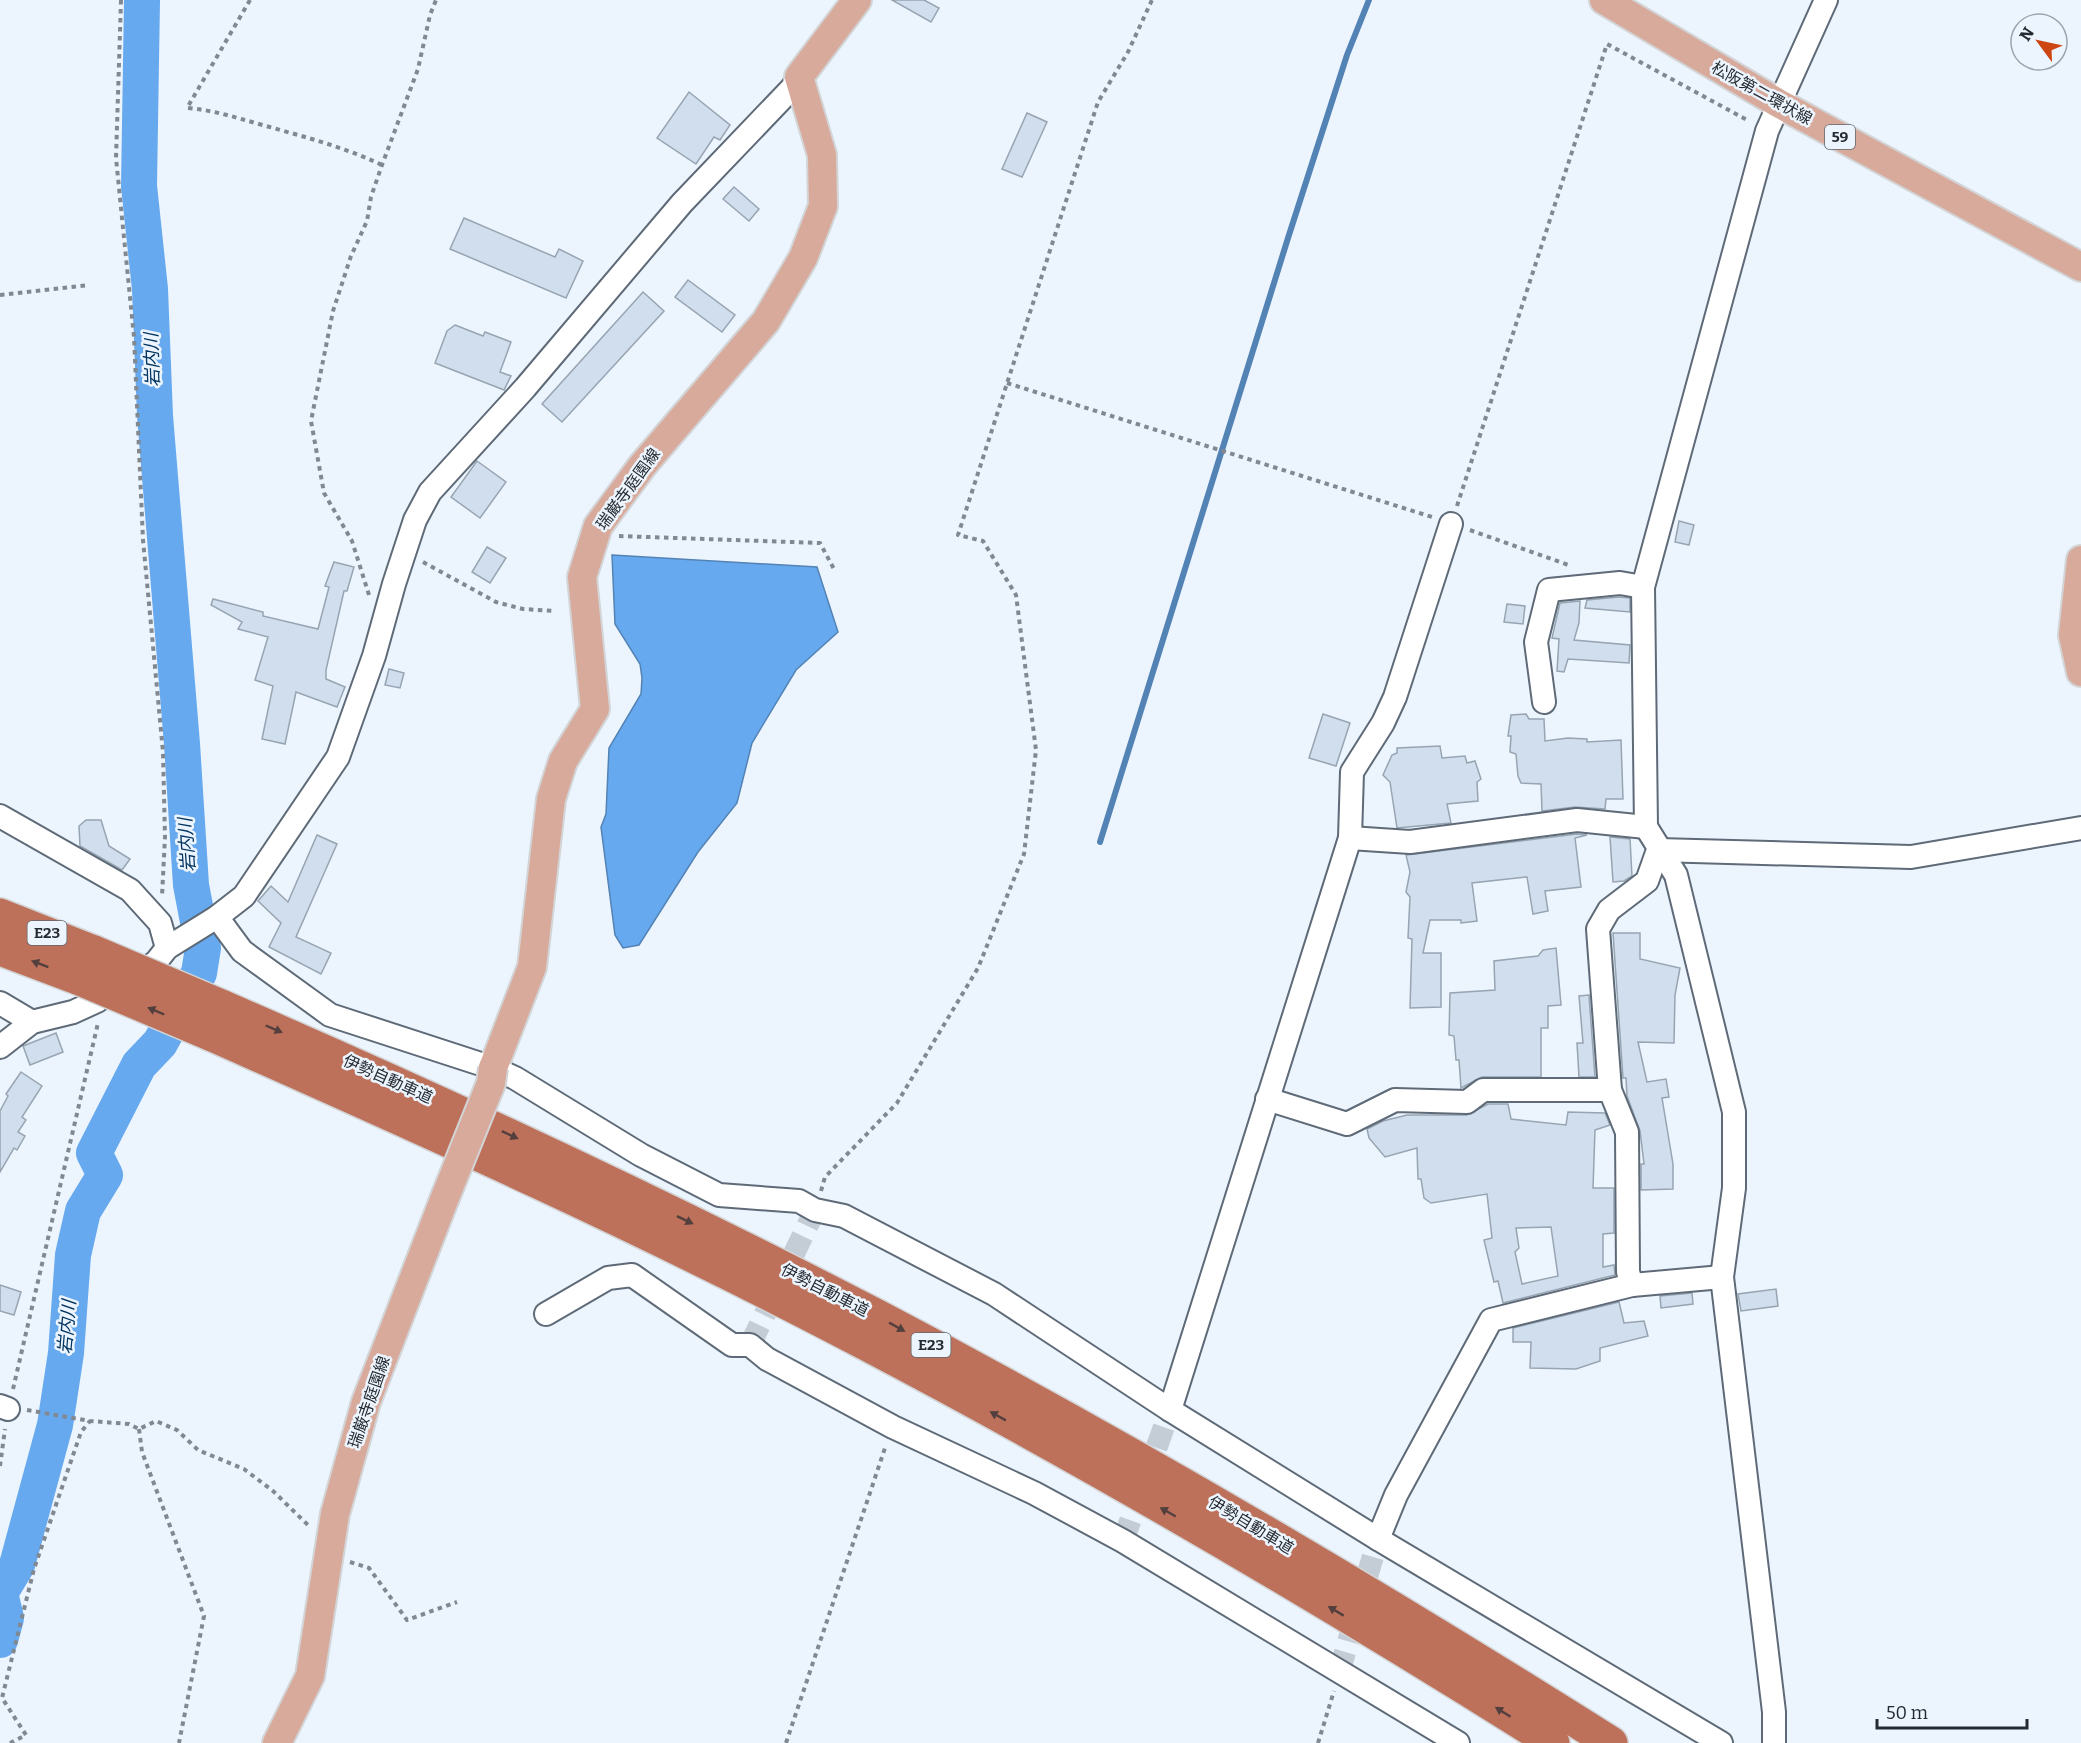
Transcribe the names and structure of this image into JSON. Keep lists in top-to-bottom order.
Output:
{
  "streets": {
    "highway": ["E23", "伊勢自動車道"],
    "main road": [
      "松阪第二環状線",
      "59",
      "瑞巌寺庭園線",
      "瑞厳寺庭園線"
    ]
  },
  "crossings": [
    ["瑞巌寺庭園線", "瑞厳寺庭園線"]
  ],
  "water": ["岩内川"],
  "scale_bar": "50 m",
  "north": "top left"
}
